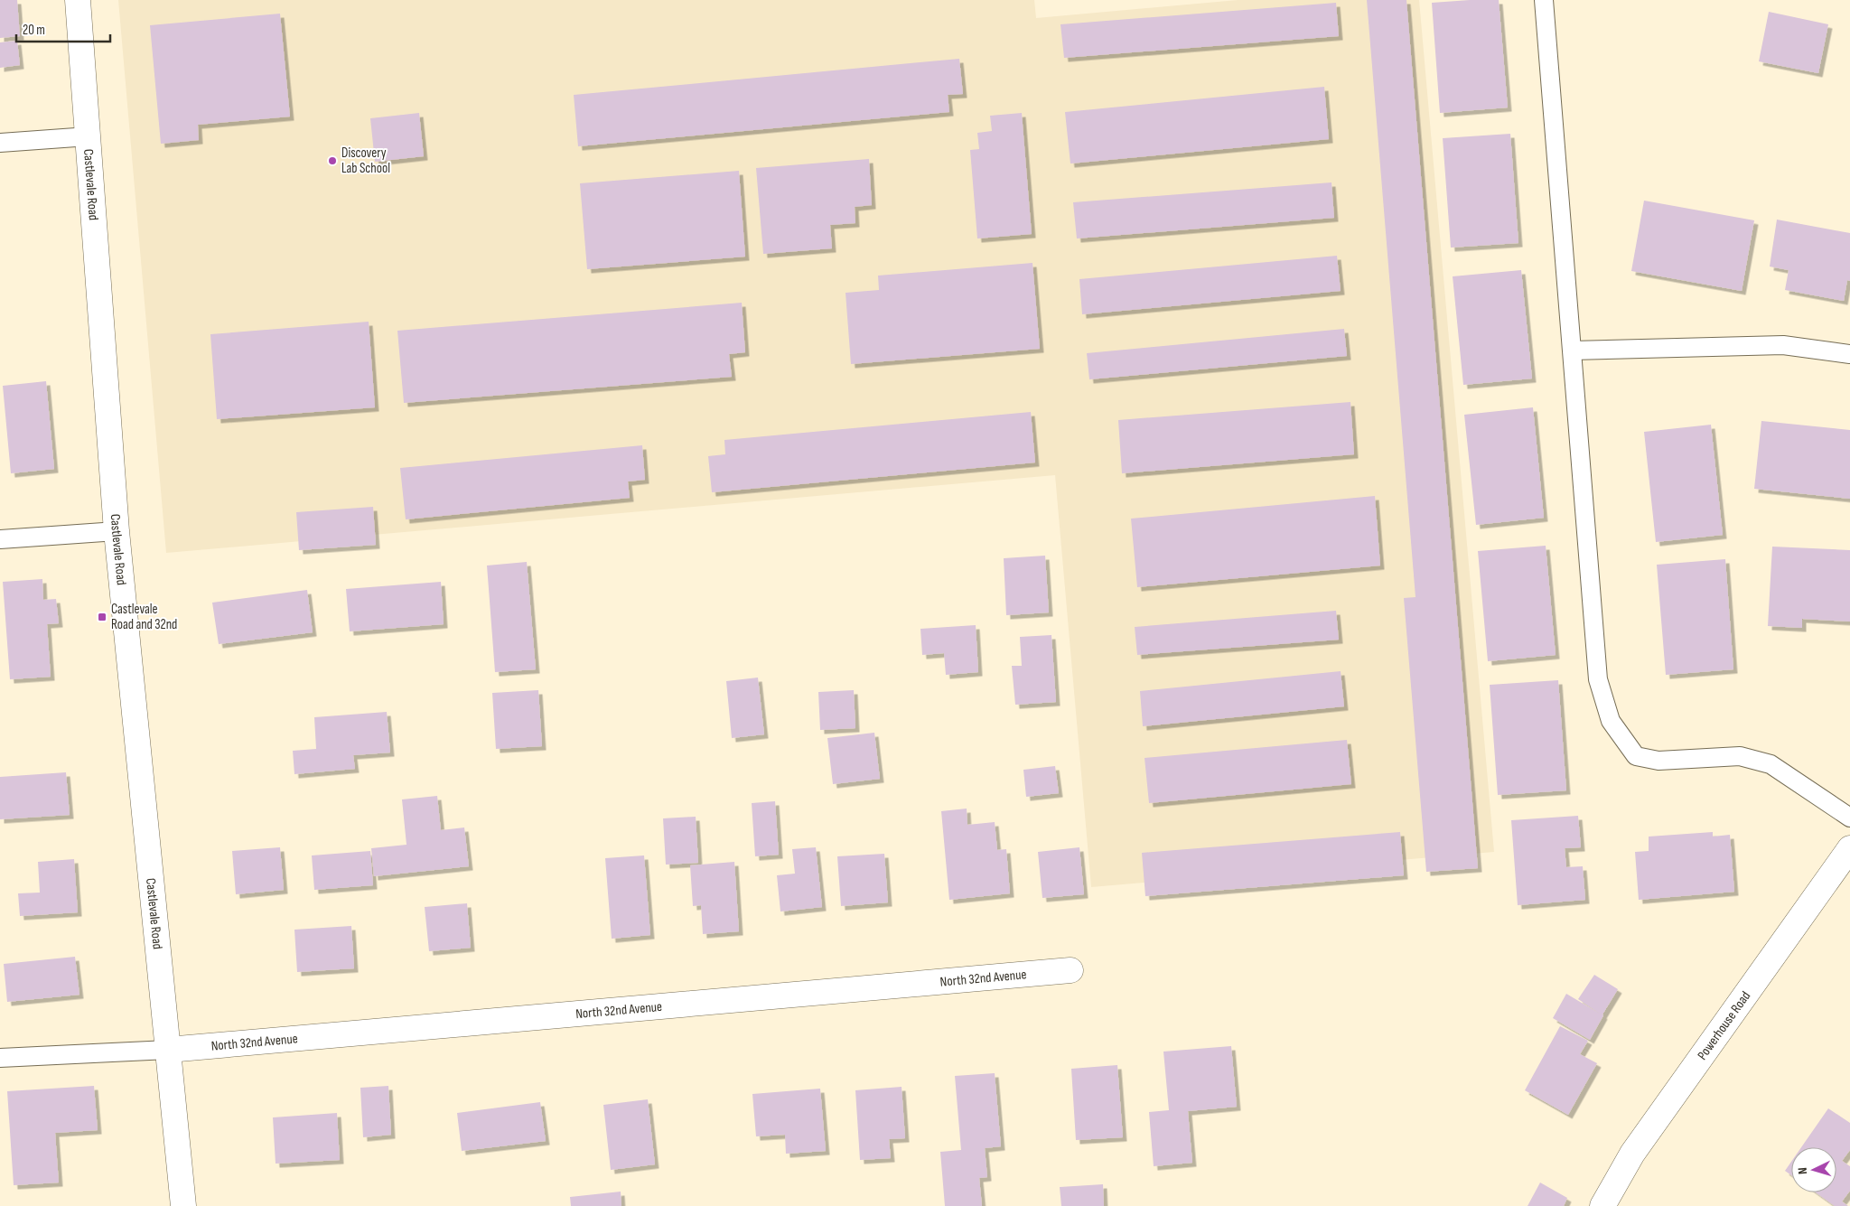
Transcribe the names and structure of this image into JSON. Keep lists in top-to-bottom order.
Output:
{
  "streets": {
    "street": ["Castlevale Road", "North 32nd Avenue", "Powerhouse Road"]
  },
  "crossings": [
    ["Castlevale Road", "North 32nd Avenue"]
  ],
  "places": {
    "other": ["Discovery Lab School"],
    "transit": ["Castlevale Road and 32nd"]
  },
  "scale_bar": "20 m",
  "north": "left"
}
